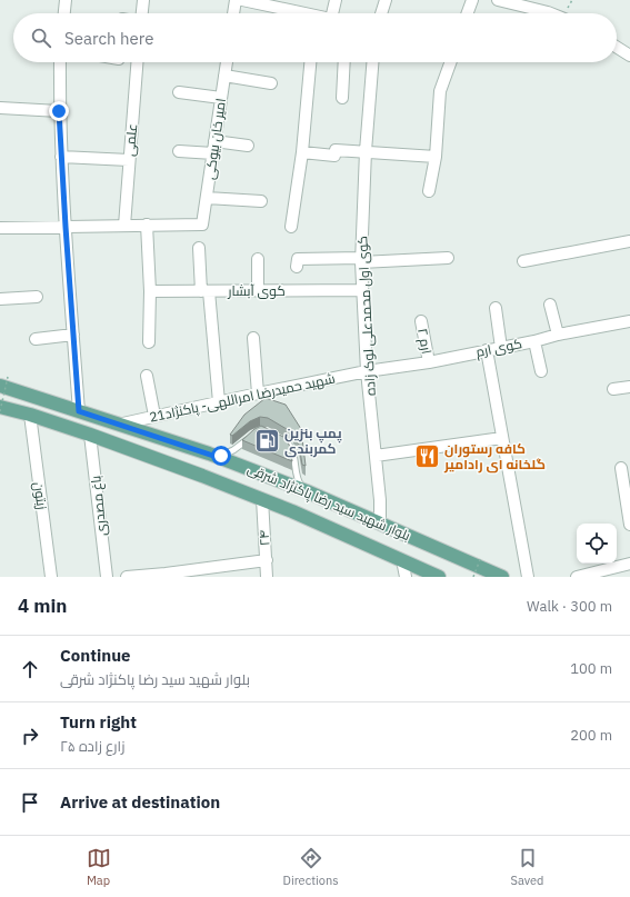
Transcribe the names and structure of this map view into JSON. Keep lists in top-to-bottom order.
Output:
{
  "streets": {
    "main road": ["بلوار شهید سید رضا پاکنژاد شرقی"],
    "street": [
      "امیر خان بیوکی",
      "علمی",
      "کوی آبشار",
      "کوی اول محمدعلی لوک زاده",
      "ارم ۲",
      "کوی ارم",
      "شهید حمیدرضا امراللهی- پاکنژاد21",
      "زیتون",
      "باغ مصدری",
      "۲۴"
    ]
  },
  "crossings": [
    ["کوی آبشار", "کوی اول محمدعلی لوک زاده"],
    ["کوی اول محمدعلی لوک زاده", "کوی ارم"],
    ["کوی اول محمدعلی لوک زاده", "شهید حمیدرضا امراللهی- پاکنژاد21"],
    ["کوی اول محمدعلی لوک زاده", "بلوار شهید سید رضا پاکنژاد شرقی"],
    ["ارم ۲", "کوی ارم"],
    ["کوی ارم", "شهید حمیدرضا امراللهی- پاکنژاد21"],
    ["شهید حمیدرضا امراللهی- پاکنژاد21", "بلوار شهید سید رضا پاکنژاد شرقی"],
    ["زیتون", "بلوار شهید سید رضا پاکنژاد شرقی"],
    ["بلوار شهید سید رضا پاکنژاد شرقی", "باغ مصدری"],
    ["بلوار شهید سید رضا پاکنژاد شرقی", "۲۴"]
  ],
  "places": {
    "fuel station": ["پمپ بنزین کمربندی"],
    "restaurant": ["کافه رستوران گلخانه ای رادامیر"]
  },
  "page": {
    "search": "Search here",
    "heading": ["4 min", "Walk · 300 m"],
    "list": [
      ["Continue", "بلوار شهید سید رضا پاکنژاد شرقی", "100 m"],
      ["Turn right", "زارع زاده ۲۵", "200 m"],
      "Arrive at destination"
    ],
    "nav": ["Map", "Directions", "Saved"]
  }
}
